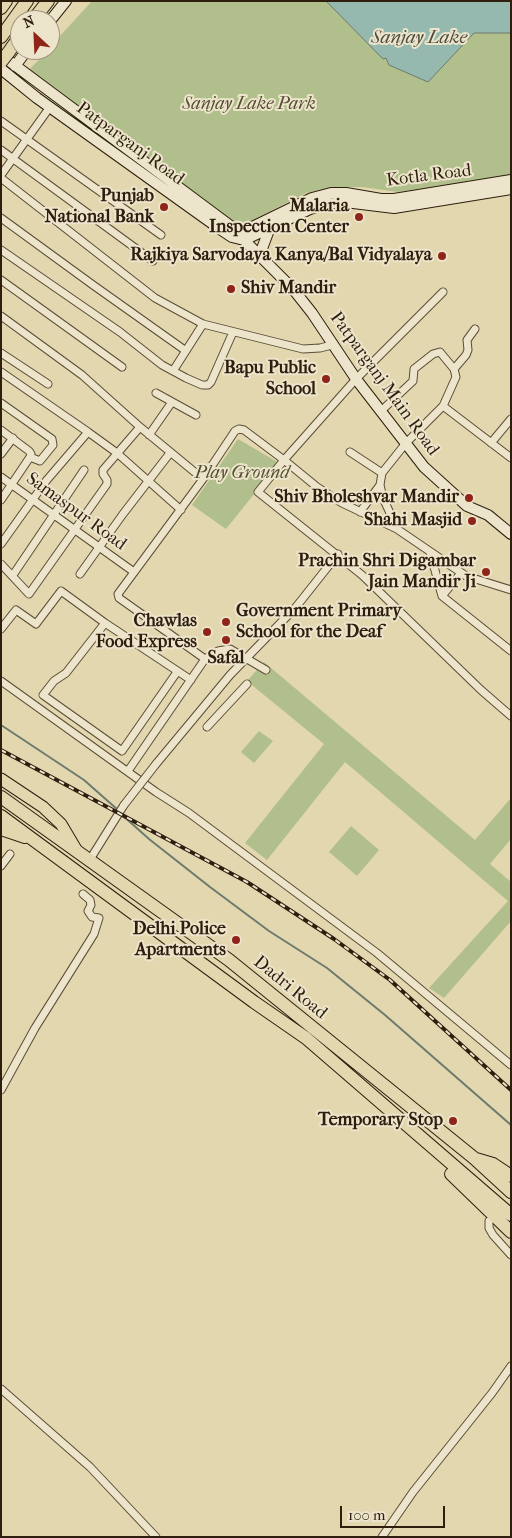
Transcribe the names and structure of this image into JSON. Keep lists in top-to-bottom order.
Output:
{
  "streets": {
    "highway": ["Dadri Road"],
    "main road": ["Patparganj Road", "Kotla Road", "Patparganj Main Road"],
    "street": ["Samaspur Road"]
  },
  "crossings": [
    ["Patparganj Road", "Kotla Road"],
    ["Patparganj Road", "Patparganj Main Road"],
    ["Kotla Road", "Patparganj Main Road"]
  ],
  "water": ["Sanjay Lake"],
  "parks": ["Sanjay Lake Park", "Play Ground"],
  "places": [
    "Punjab National Bank",
    "Malaria Inspection Center",
    "Rajkiya Sarvodaya Kanya/Bal Vidyalaya",
    "Shiv Mandir",
    "Bapu Public School",
    "Shiv Bholeshvar Mandir",
    "Shahi Masjid",
    "Prachin Shri Digambar Jain Mandir Ji",
    "Government Primary School for the Deaf",
    "Chawlas Food Express",
    "Safal",
    "Delhi Police Apartments",
    "Temporary Stop"
  ],
  "scale_bar": "100 m",
  "north": "top left"
}
